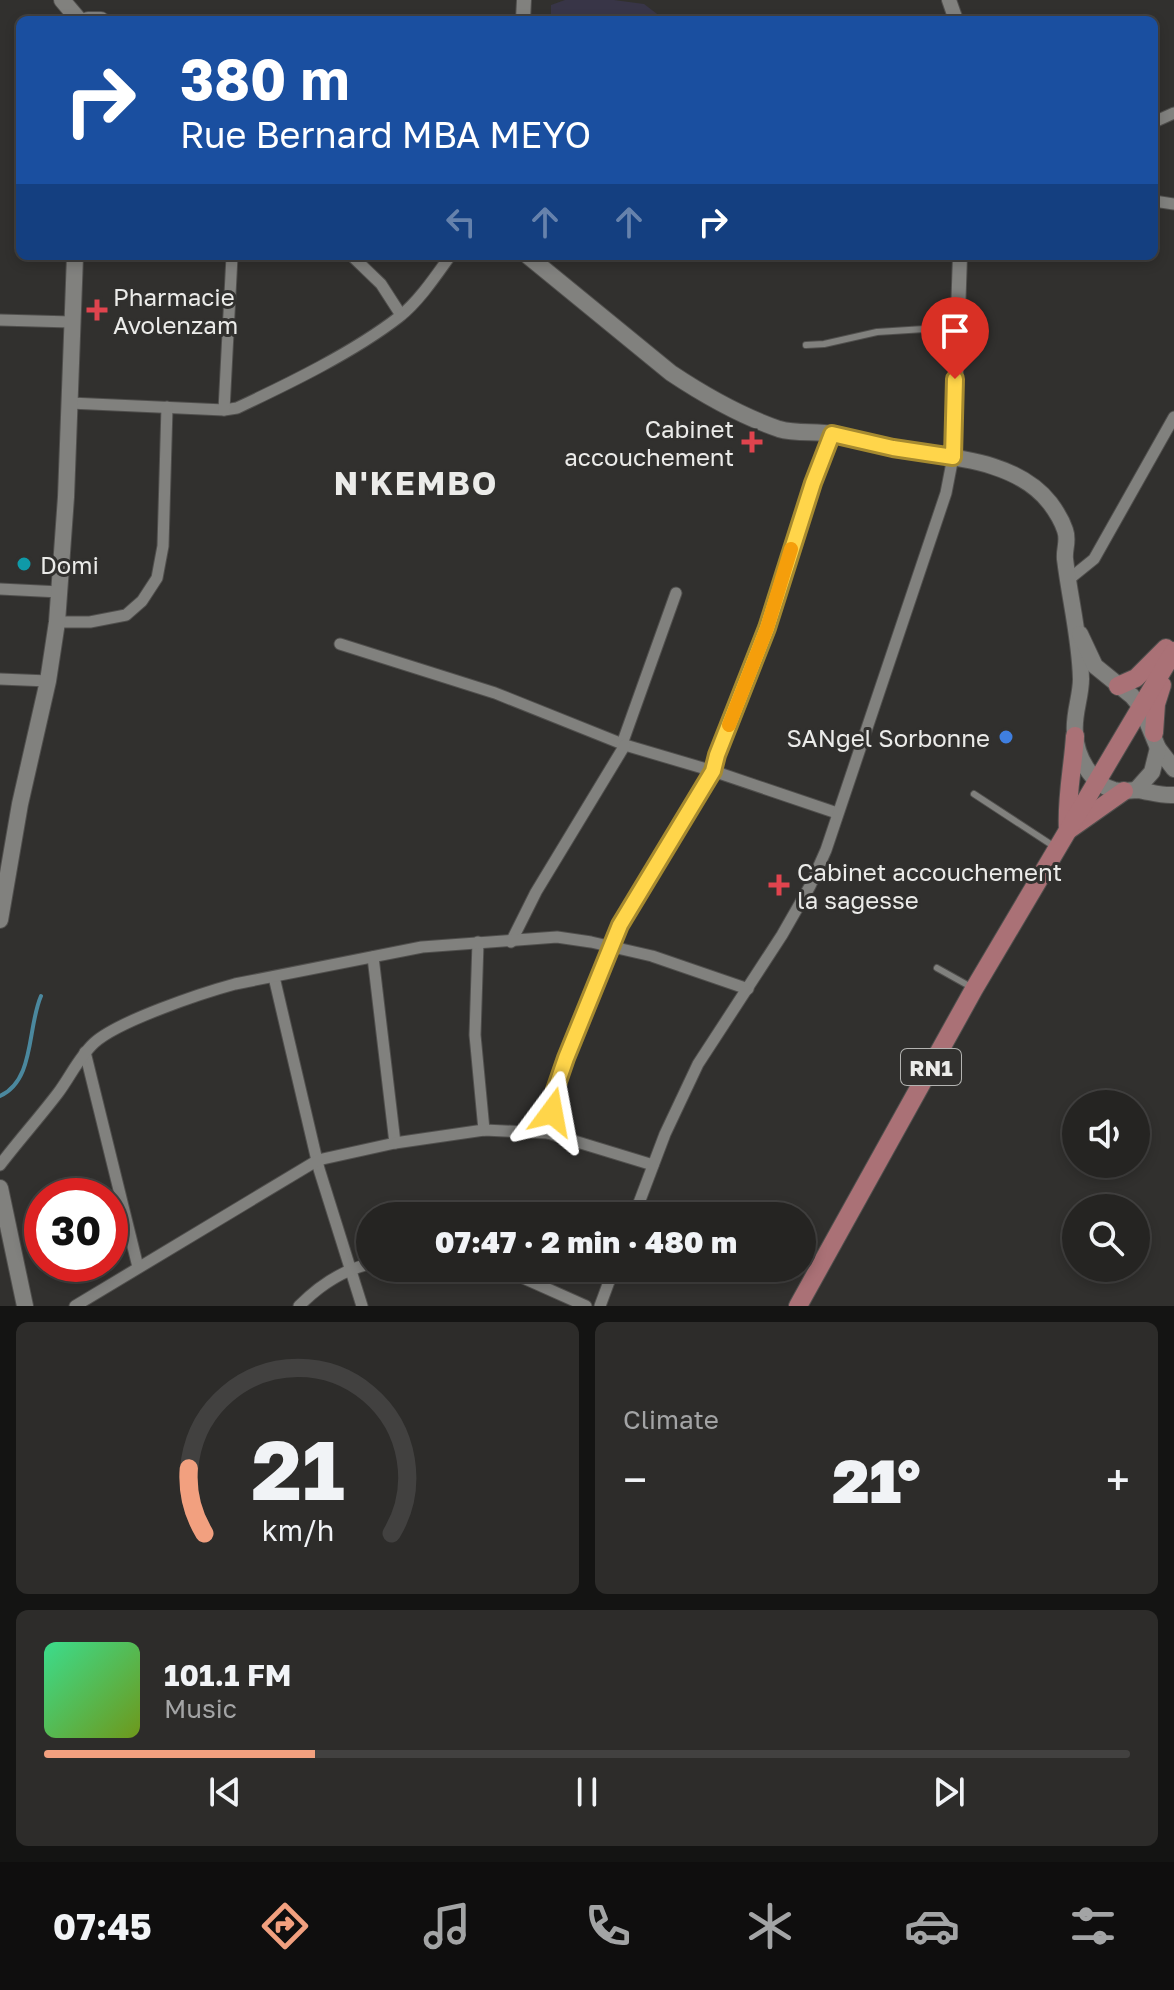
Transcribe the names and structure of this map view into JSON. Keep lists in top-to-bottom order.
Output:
{
  "streets": {
    "main road": ["RN1"]
  },
  "districts": ["N'KEMBO"],
  "places": {
    "health": ["Pharmacie Avolenzam", "Cabinet accouchement", "Cabinet accouchement la sagesse"],
    "other": ["Domi", "SANgel Sorbonne"]
  },
  "page": {
    "turn": ["380 m", "Rue Bernard MBA MEYO"],
    "limit": "30",
    "trip": "07:47 · 2 min · 480 m",
    "tile": "Climate",
    "heat": ["−", "21°", "+"],
    "song": ["101.1 FM", "Music"],
    "tabs": "07:45",
    "gauge": ["21", "km/h"]
  }
}
